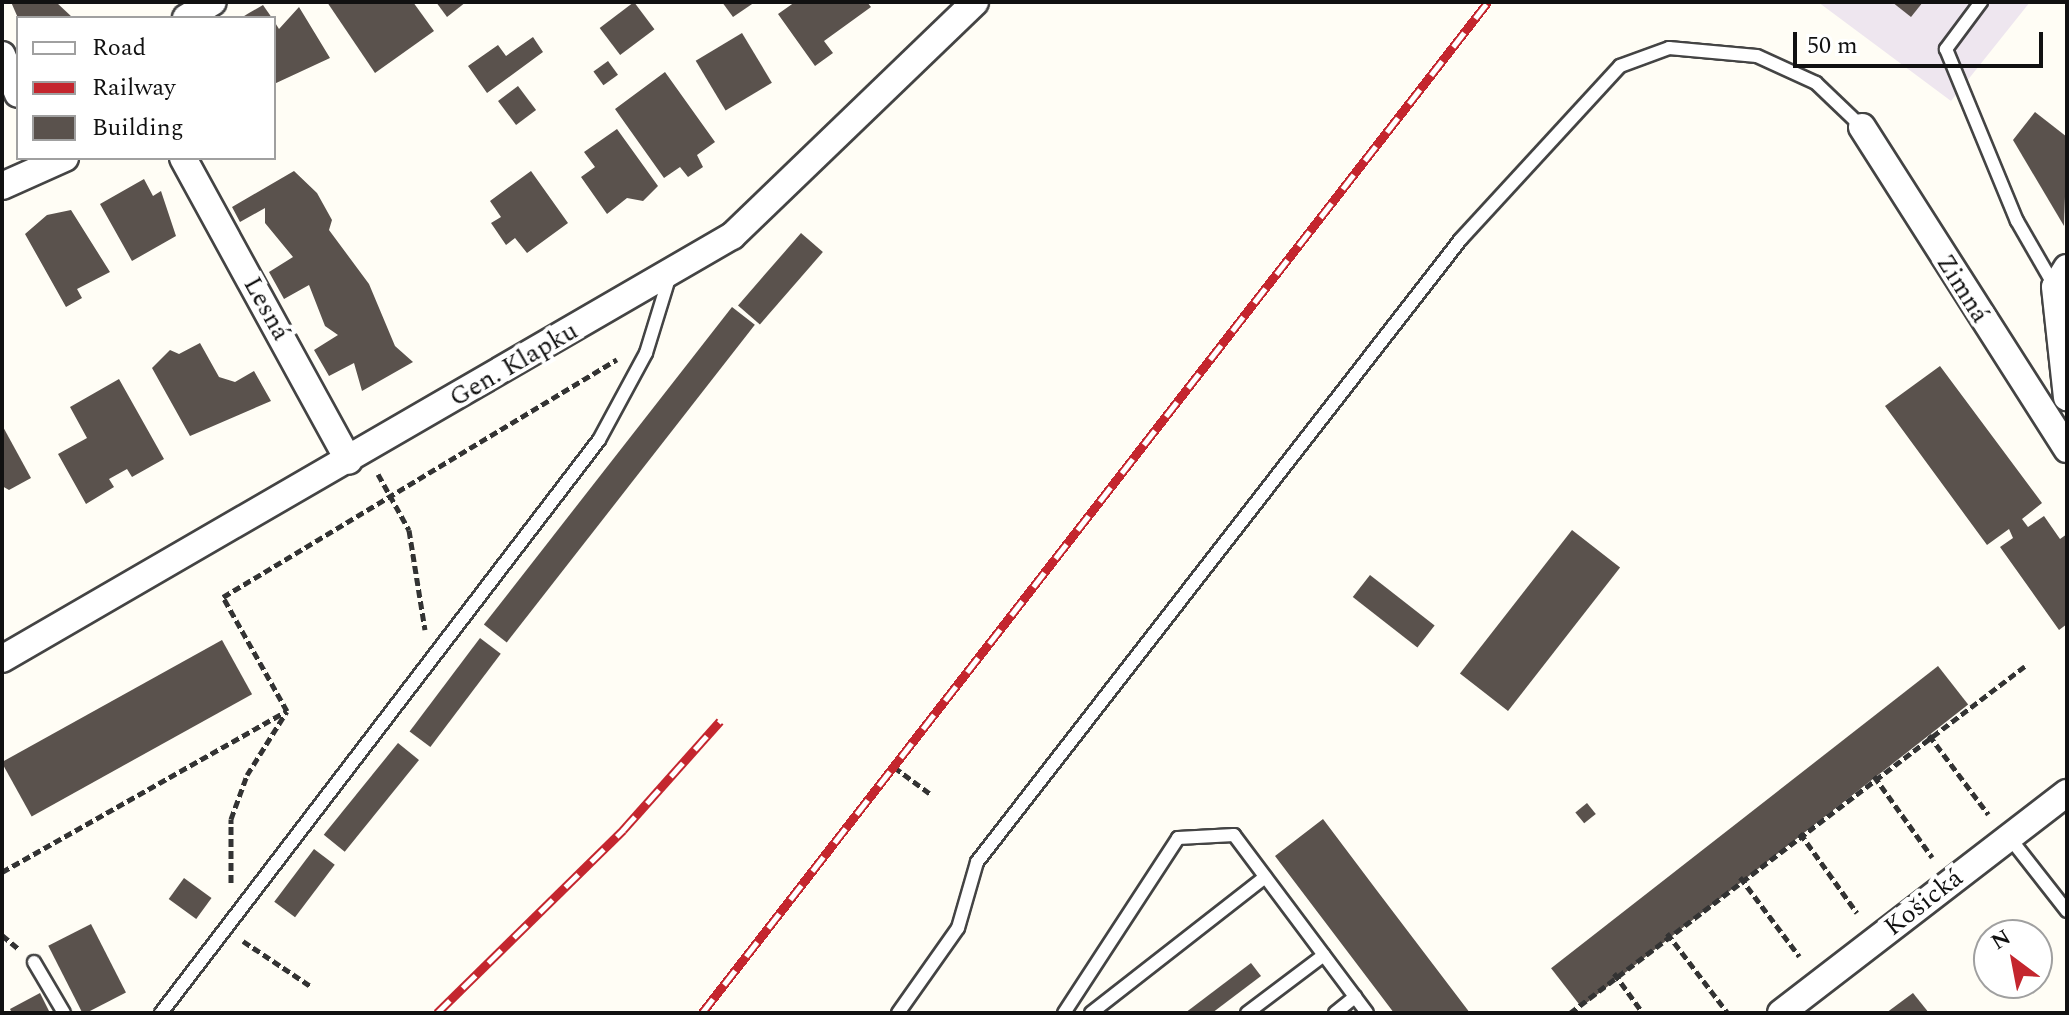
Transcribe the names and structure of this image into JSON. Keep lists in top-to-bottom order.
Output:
{
  "streets": {
    "street": [
      "Zimná",
      "Lesná",
      "Gen. Klapku",
      "Košická"
    ]
  },
  "crossings": [
    ["Lesná", "Gen. Klapku"]
  ],
  "legend": ["Road", "Railway", "Building"],
  "scale_bar": "50 m",
  "north": "top left"
}
